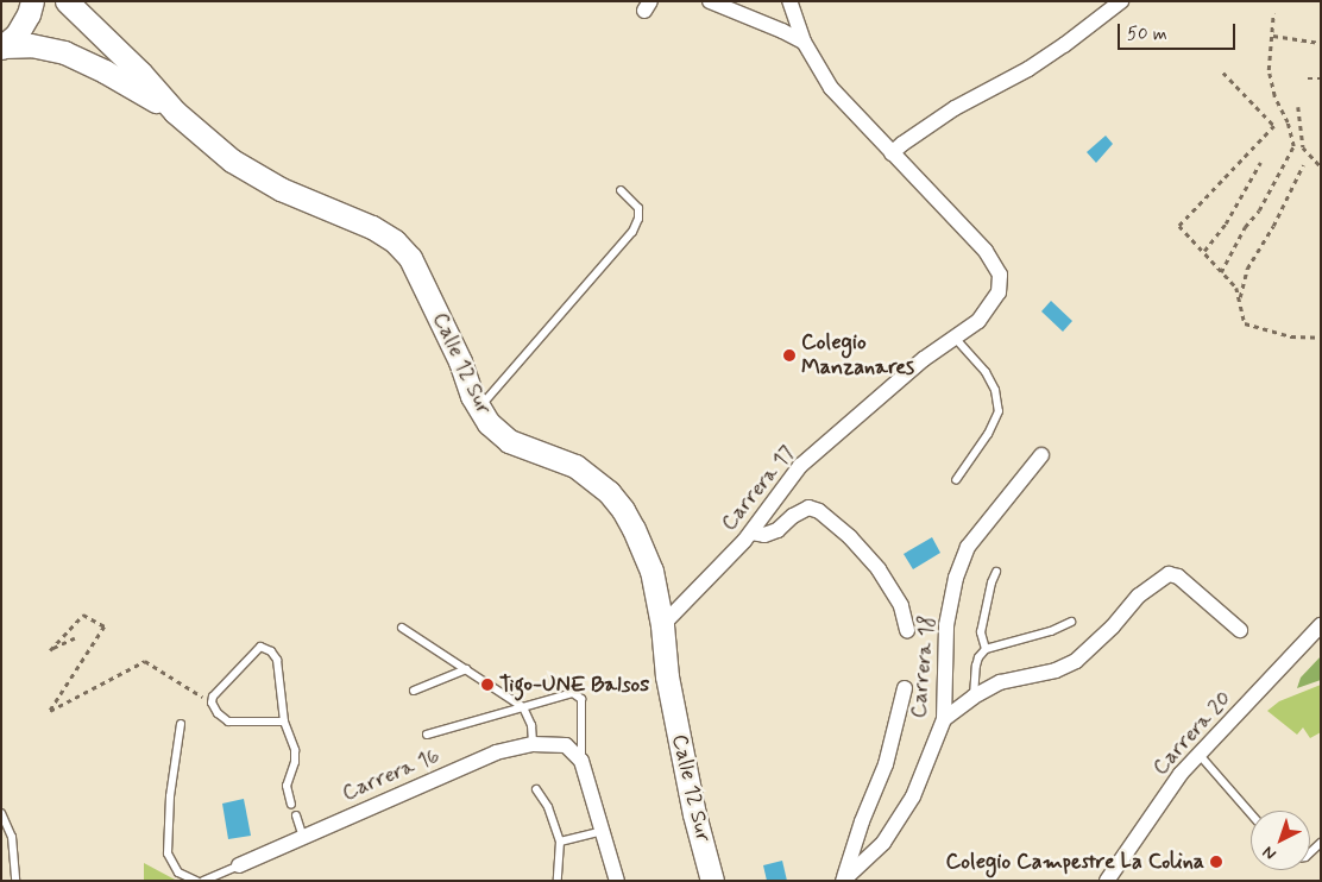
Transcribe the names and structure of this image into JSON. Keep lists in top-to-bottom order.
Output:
{
  "streets": {
    "main road": ["Calle 12 Sur"],
    "street": [
      "Carrera 17",
      "Carrera 18",
      "Carrera 20",
      "Carrera 16"
    ]
  },
  "crossings": [
    ["Calle 12 Sur", "Carrera 17"]
  ],
  "places": ["Colegio Manzanares", "Tigo-UNE Balsos", "Colegio Campestre La Colina"],
  "scale_bar": "50 m",
  "north": "bottom left"
}
